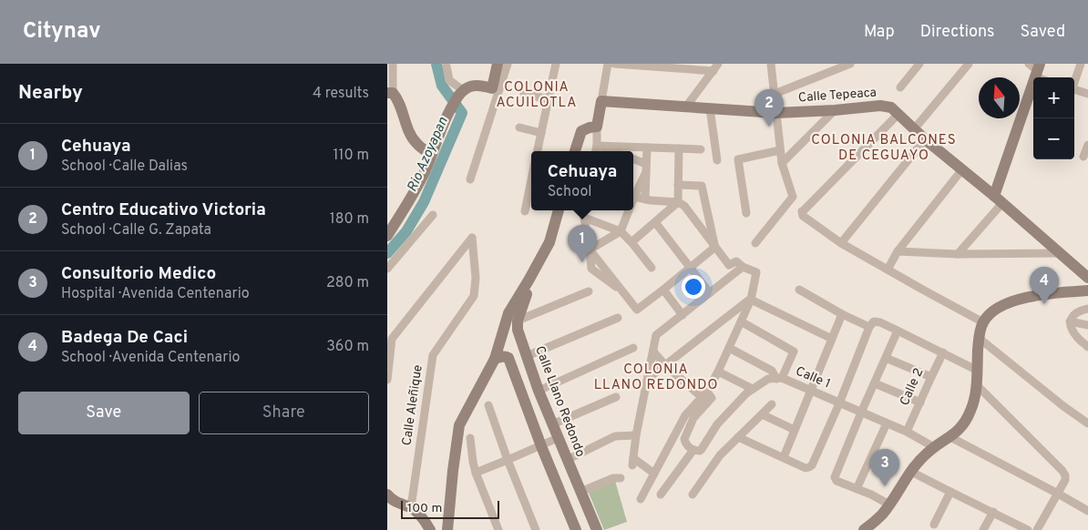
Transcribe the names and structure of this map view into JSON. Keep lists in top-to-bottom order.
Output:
{
  "streets": {
    "street": [
      "Calle Tepeaca",
      "Calle 1",
      "Calle 2",
      "Calle Llano Redondo",
      "Calle Aleñique"
    ]
  },
  "crossings": [
    ["Calle 1", "Calle 2"]
  ],
  "districts": ["COLONIA ACUILOTLA", "COLONIA BALCONES DE CEGUAYO", "COLONIA LLANO REDONDO"],
  "water": ["Rio Azoyapan"],
  "scale_bar": "100 m",
  "north": "top",
  "page": {
    "header": "Citynav",
    "nav": ["Map", "Directions", "Saved"],
    "heading": ["Nearby", "4 results"],
    "map_buttons": ["+", "−"],
    "pins": [
      "2",
      "1",
      "4",
      "3"
    ],
    "list": [
      {
        "mark": "1",
        "name": "Cehuaya",
        "note": "School · Calle Dalias",
        "value": "110 m"
      },
      {
        "mark": "2",
        "name": "Centro Educativo Victoria",
        "note": "School · Calle G. Zapata",
        "value": "180 m"
      },
      {
        "mark": "3",
        "name": "Consultorio Medico",
        "note": "Hospital · Avenida Centenario",
        "value": "280 m"
      },
      {
        "mark": "4",
        "name": "Badega De Caci",
        "note": "School · Avenida Centenario",
        "value": "360 m"
      }
    ],
    "popup": ["Cehuaya", "School"],
    "buttons": ["Save", "Share"],
    "scale": "100 m"
  }
}
